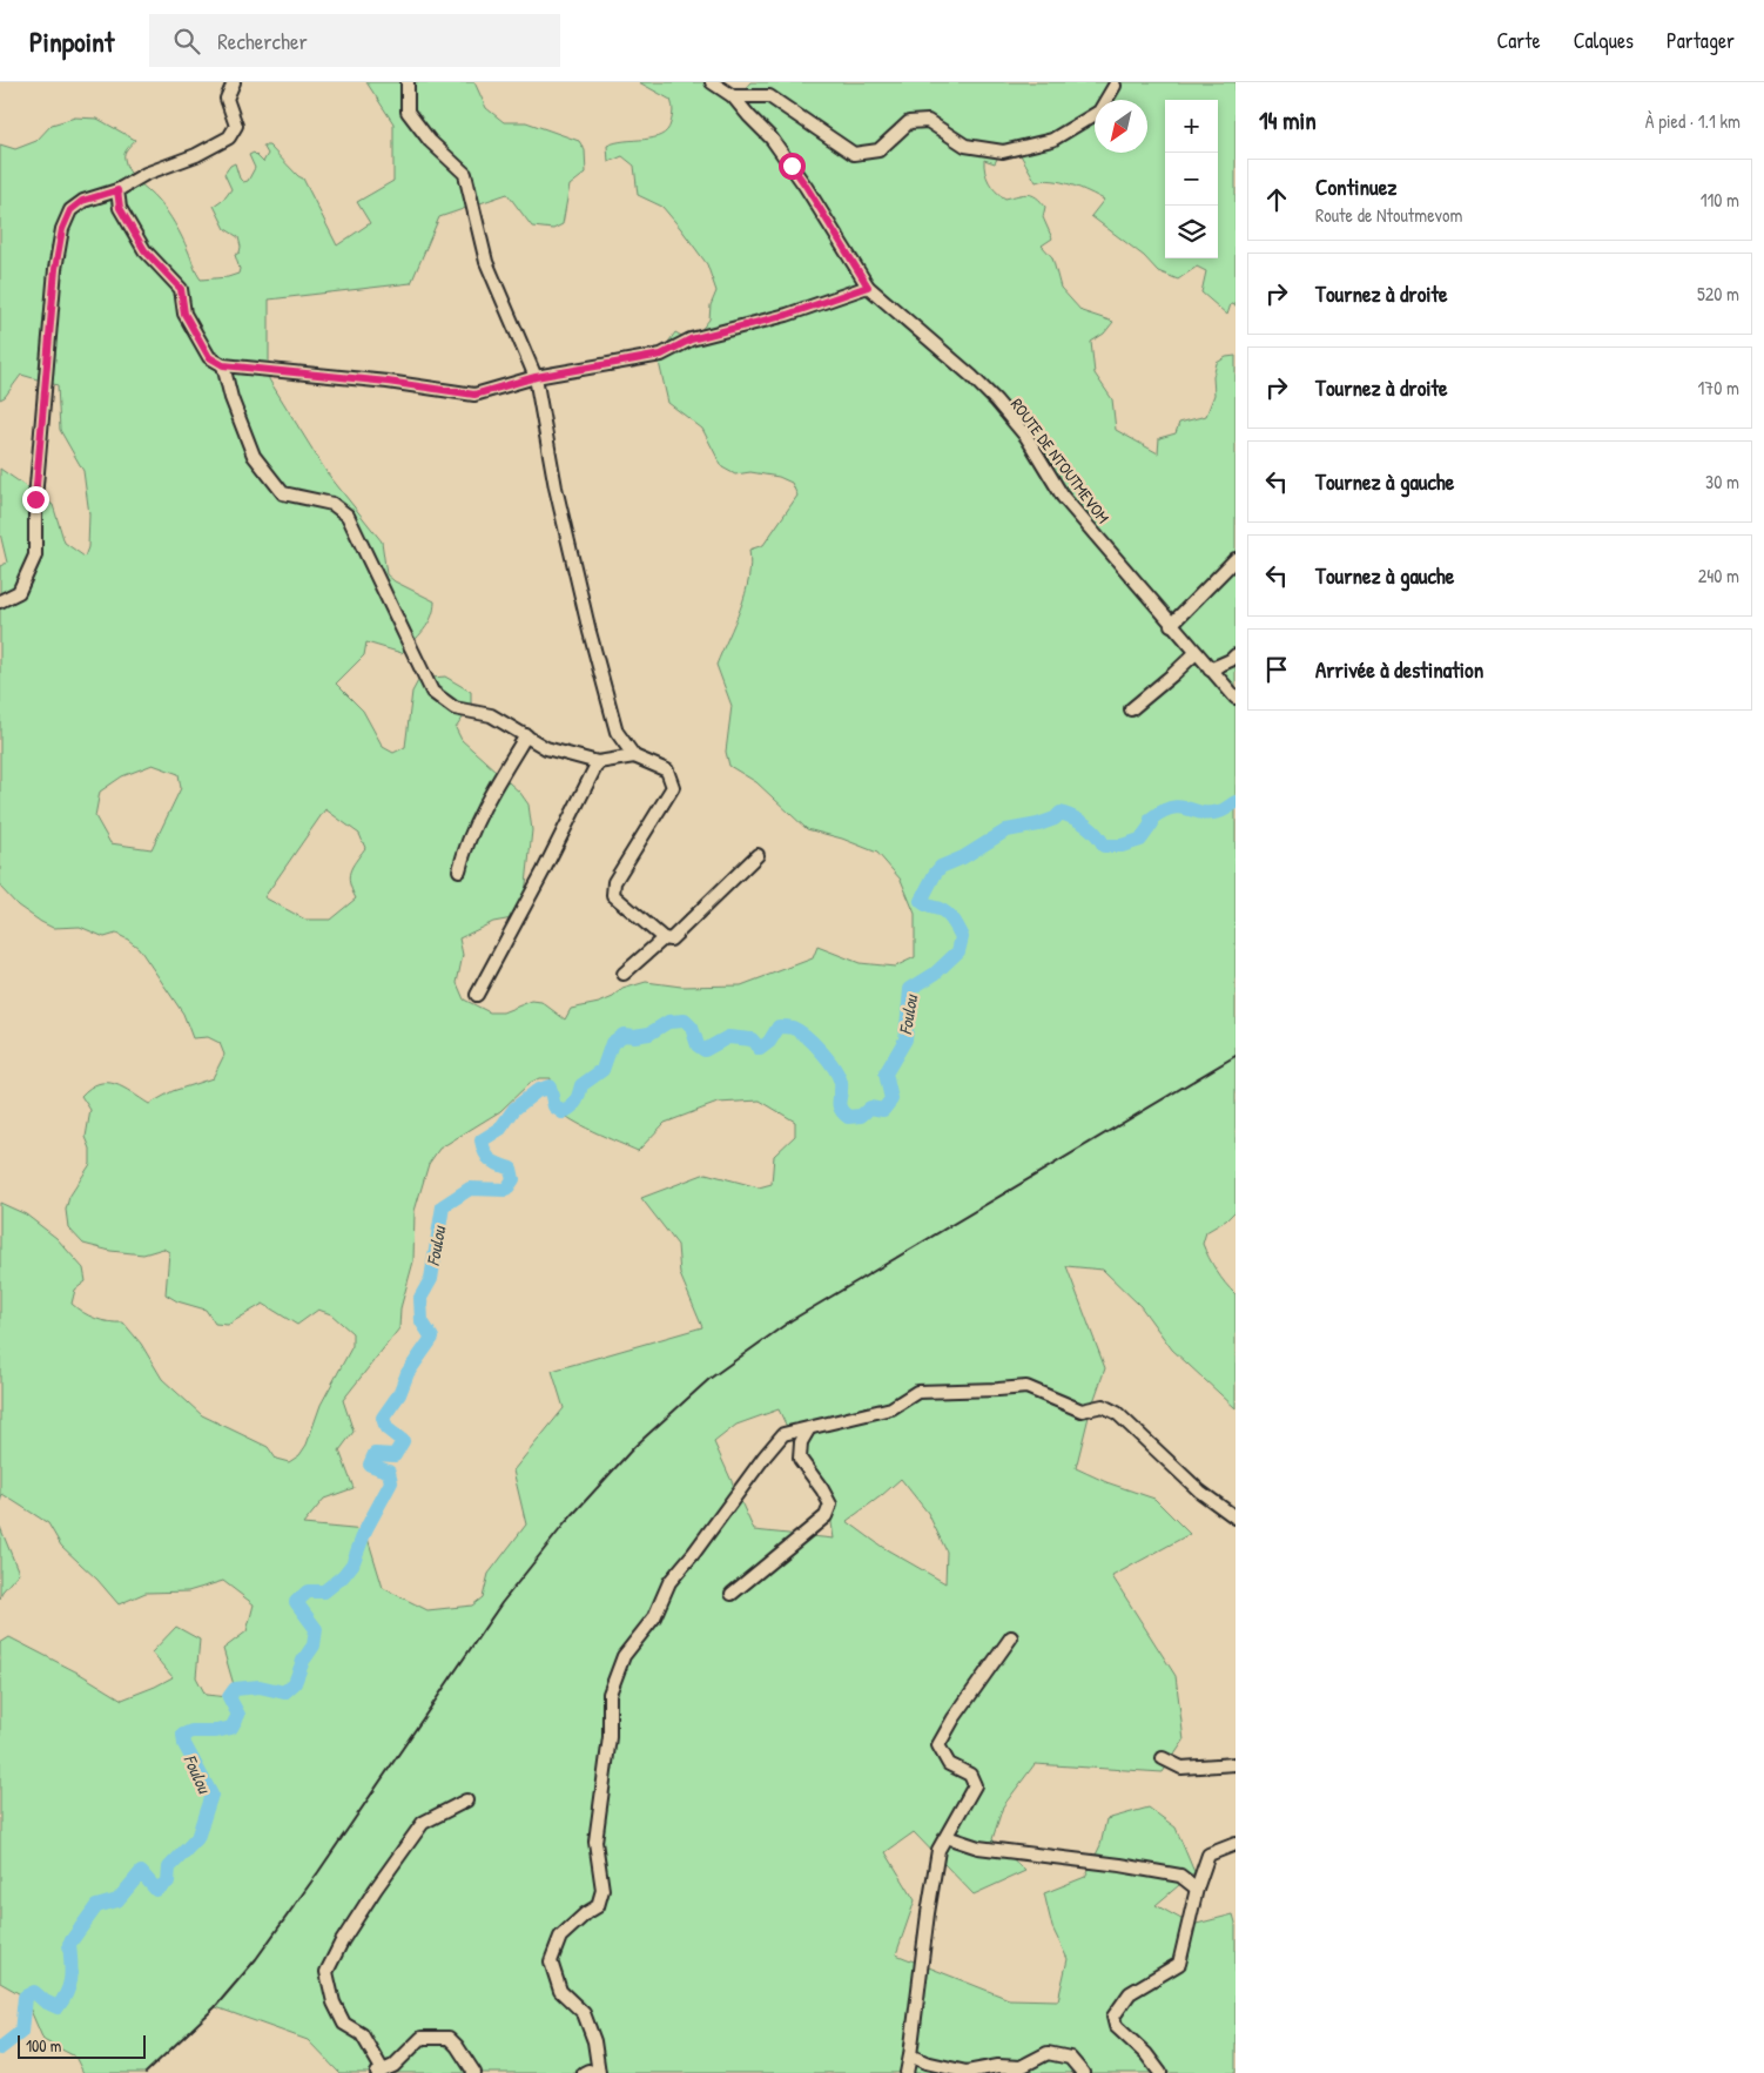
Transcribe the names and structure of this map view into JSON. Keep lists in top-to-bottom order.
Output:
{
  "streets": {
    "street": ["ROUTE DE NTOUTMEVOM"]
  },
  "water": ["Foulou"],
  "scale_bar": "100 m",
  "north": "bottom left",
  "page": {
    "header": "Pinpoint",
    "search": "Rechercher",
    "nav": ["Carte", "Calques", "Partager"],
    "heading": ["14 min", "À pied · 1.1 km"],
    "map_buttons": ["+", "−"],
    "list": [
      ["Continuez", "Route de Ntoutmevom", "110 m"],
      ["Tournez à droite", "520 m"],
      ["Tournez à droite", "170 m"],
      ["Tournez à gauche", "30 m"],
      ["Tournez à gauche", "240 m"],
      "Arrivée à destination"
    ],
    "scale": "100 m"
  }
}
